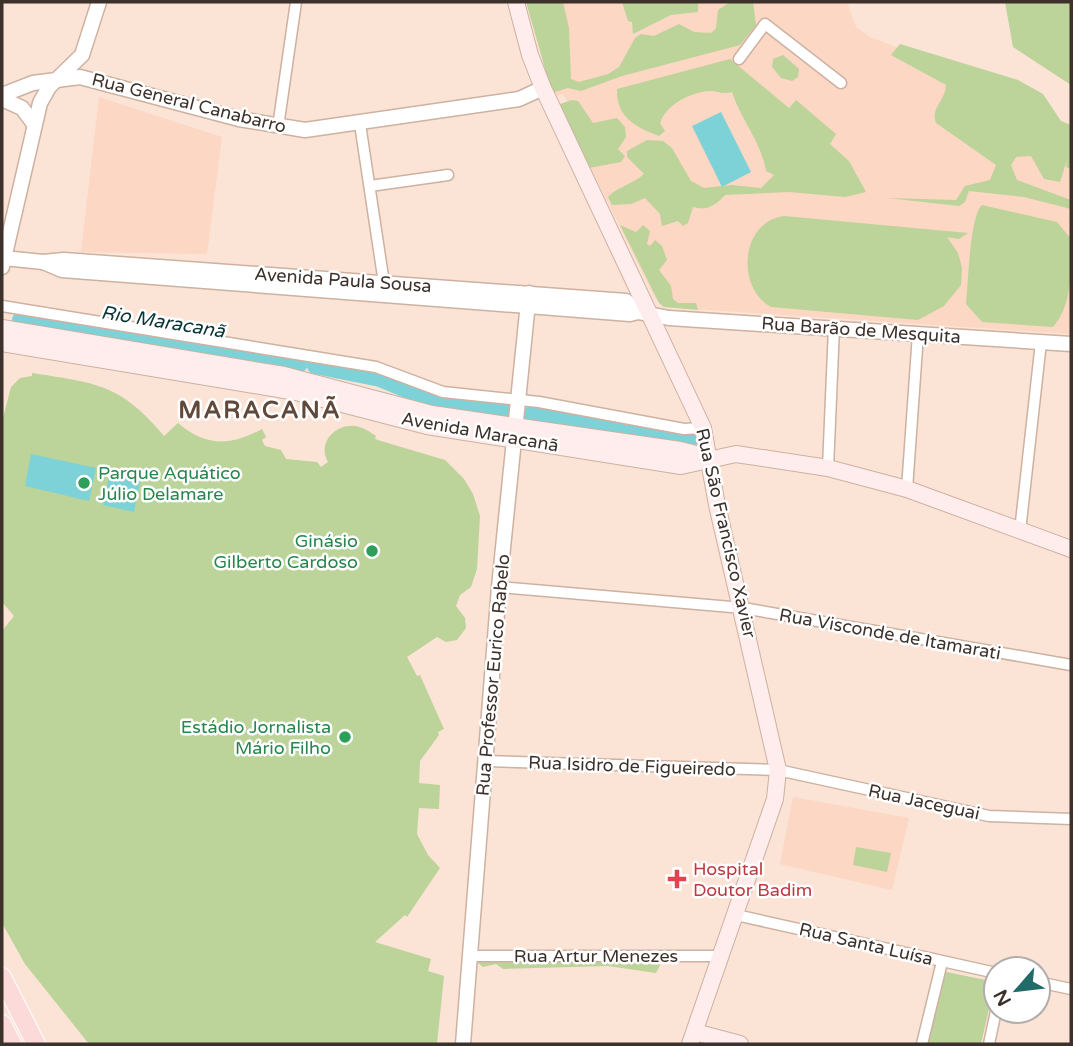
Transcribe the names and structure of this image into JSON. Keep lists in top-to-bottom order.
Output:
{
  "streets": {
    "main road": ["Avenida Maracanã", "Rua São Francisco Xavier"],
    "street": [
      "Rua General Canabarro",
      "Avenida Paula Sousa",
      "Rua Barão de Mesquita",
      "Rua Visconde de Itamarati",
      "Rua Professor Eurico Rabelo",
      "Rua Isidro de Figueiredo",
      "Rua Jaceguai",
      "Rua Santa Luísa",
      "Rua Artur Menezes"
    ]
  },
  "crossings": [
    ["Rua General Canabarro", "Rua São Francisco Xavier"],
    ["Avenida Paula Sousa", "Rua Barão de Mesquita"],
    ["Avenida Paula Sousa", "Rua São Francisco Xavier"],
    ["Avenida Paula Sousa", "Rua Professor Eurico Rabelo"],
    ["Rua Barão de Mesquita", "Rua São Francisco Xavier"],
    ["Avenida Maracanã", "Rua São Francisco Xavier"],
    ["Avenida Maracanã", "Rua Professor Eurico Rabelo"],
    ["Rua São Francisco Xavier", "Rua Visconde de Itamarati"],
    ["Rua São Francisco Xavier", "Rua Isidro de Figueiredo"],
    ["Rua São Francisco Xavier", "Rua Jaceguai"],
    ["Rua São Francisco Xavier", "Rua Santa Luísa"],
    ["Rua São Francisco Xavier", "Rua Artur Menezes"],
    ["Rua Visconde de Itamarati", "Rua Professor Eurico Rabelo"],
    ["Rua Professor Eurico Rabelo", "Rua Isidro de Figueiredo"],
    ["Rua Professor Eurico Rabelo", "Rua Artur Menezes"],
    ["Rua Isidro de Figueiredo", "Rua Jaceguai"]
  ],
  "districts": ["MARACANÃ"],
  "water": ["Rio Maracanã"],
  "places": {
    "other": ["Parque Aquático Júlio Delamare", "Ginásio Gilberto Cardoso", "Estádio Jornalista Mário Filho"],
    "health": ["Hospital Doutor Badim"]
  },
  "north": "bottom left"
}
